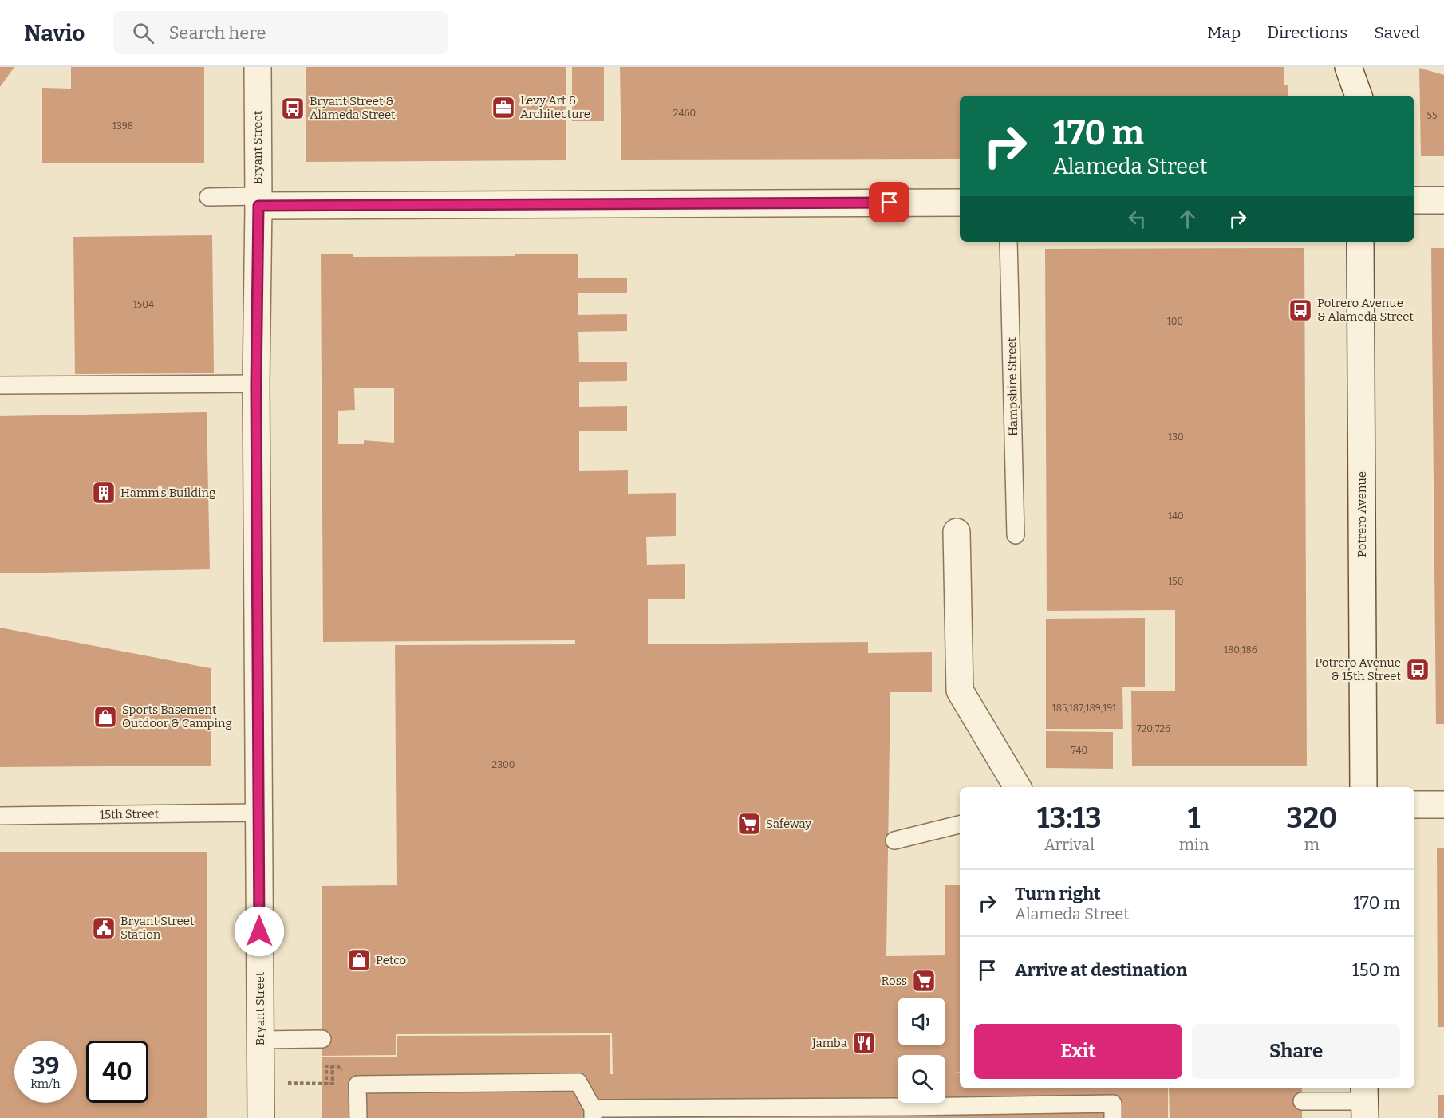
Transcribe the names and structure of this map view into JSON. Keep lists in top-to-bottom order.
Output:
{
  "streets": {
    "street": ["Bryant Street", "Potrero Avenue"],
    "lane": ["Hampshire Street", "15th Street"]
  },
  "crossings": [
    ["Bryant Street", "15th Street"]
  ],
  "places": {
    "office": ["Levy Art & Architecture"],
    "bus stop": ["Bryant Street & Alameda Street", "Potrero Avenue & Alameda Street", "Potrero Avenue & 15th Street"],
    "building": ["Hamm's Building"],
    "shop": ["Sports Basement Outdoor & Camping", "Petco"],
    "supermarket": ["Safeway", "Ross"],
    "public building": ["Bryant Street Station"],
    "restaurant": ["Jamba"]
  },
  "house_numbers": [
    "2460",
    "55",
    "1398",
    "1504",
    "100",
    "130",
    "140",
    "150",
    "180;186",
    "185;187;189;191",
    "720;726",
    "740",
    "2300"
  ],
  "page": {
    "header": "Navio",
    "search": "Search here",
    "nav": ["Map", "Directions", "Saved"],
    "turn": ["170 m", "Alameda Street"],
    "eta": [
      "13:13",
      "Arrival",
      "1",
      "min",
      "320",
      "m"
    ],
    "list": [
      {
        "name": "Turn right",
        "note": "Alameda Street",
        "value": "170 m"
      },
      {
        "name": "Arrive at destination",
        "value": "150 m"
      }
    ],
    "buttons": ["Exit", "Share"],
    "speed": "39 km/h",
    "limit": "40"
  }
}
